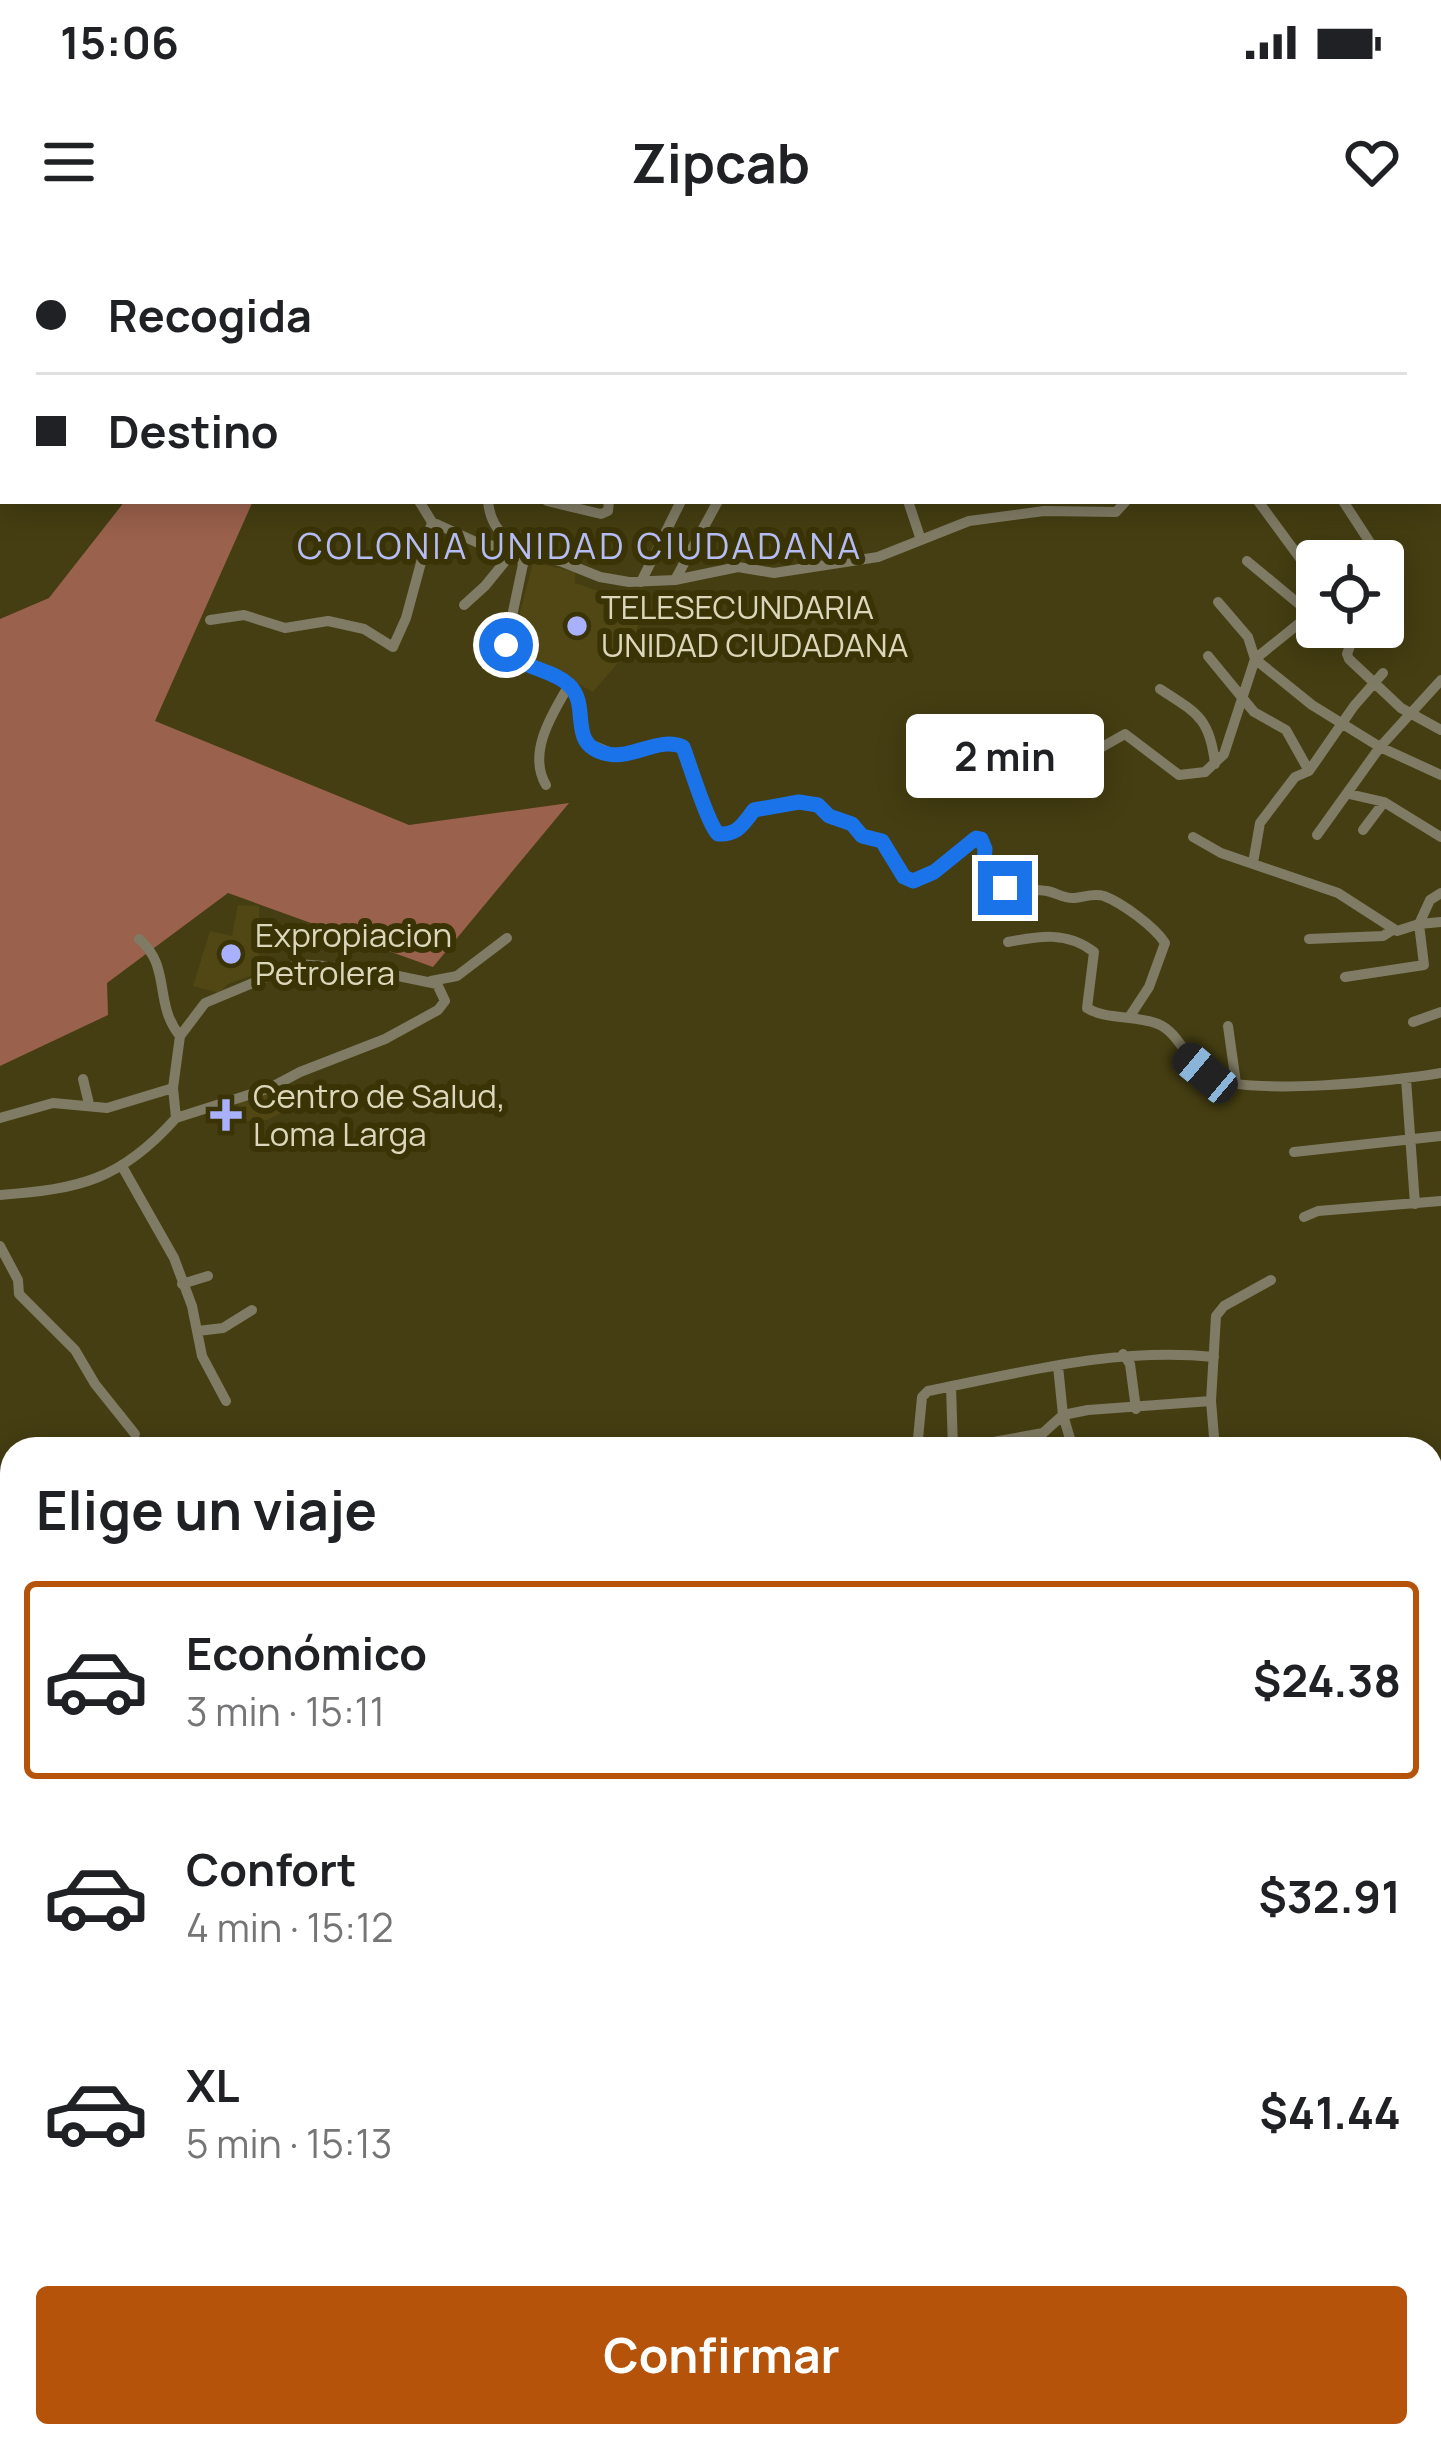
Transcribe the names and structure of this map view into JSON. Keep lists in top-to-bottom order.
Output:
{
  "districts": ["COLONIA UNIDAD CIUDADANA"],
  "places": {
    "other": ["TELESECUNDARIA UNIDAD CIUDADANA", "Expropiacion Petrolera"],
    "health": ["Centro de Salud, Loma Larga"]
  },
  "page": {
    "status": "15:06",
    "header": "Zipcab",
    "banner": ["Recogida", "Destino"],
    "bubble": "2 min",
    "heading": "Elige un viaje",
    "list": [
      {
        "name": "Económico",
        "note": "3 min · 15:11",
        "value": "$24.38"
      },
      {
        "name": "Confort",
        "note": "4 min · 15:12",
        "value": "$32.91"
      },
      {
        "name": "XL",
        "note": "5 min · 15:13",
        "value": "$41.44"
      }
    ],
    "buttons": "Confirmar"
  }
}
